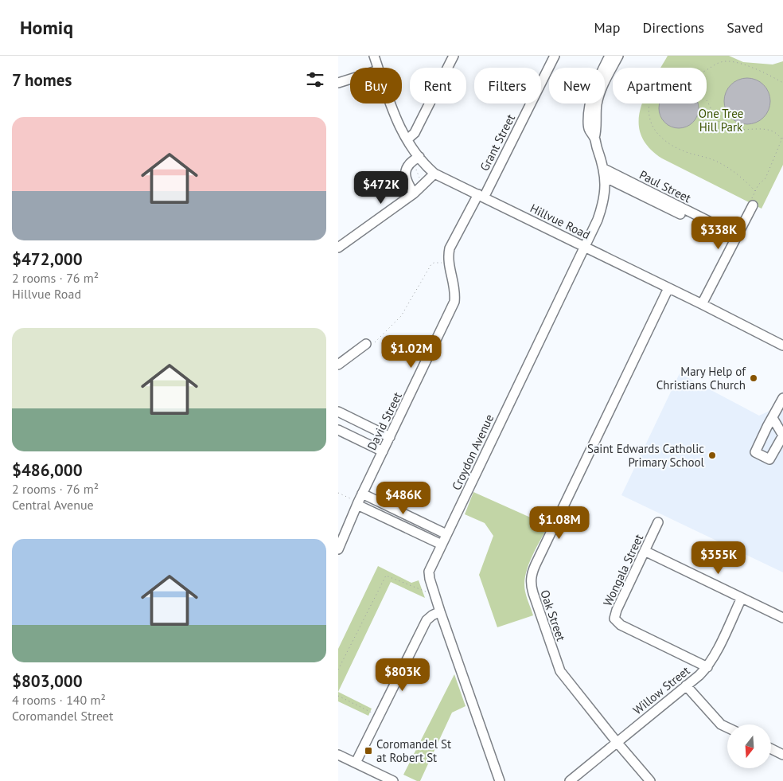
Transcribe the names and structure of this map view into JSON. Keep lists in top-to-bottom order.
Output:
{
  "streets": {
    "street": [
      "Grant Street",
      "Paul Street",
      "Hillvue Road",
      "David Street",
      "Croydon Avenue",
      "Wongala Street",
      "Oak Street",
      "Willow Street"
    ]
  },
  "crossings": [
    ["Grant Street", "Hillvue Road"],
    ["Grant Street", "David Street"],
    ["Paul Street", "Croydon Avenue"],
    ["Hillvue Road", "David Street"],
    ["Hillvue Road", "Croydon Avenue"],
    ["Hillvue Road", "Oak Street"],
    ["Wongala Street", "Willow Street"],
    ["Oak Street", "Willow Street"]
  ],
  "parks": ["One Tree Hill Park"],
  "places": {
    "other": ["Mary Help of Christians Church", "Saint Edwards Catholic Primary School"],
    "transit": ["Coromandel St at Robert St"]
  },
  "north": "bottom",
  "page": {
    "header": "Homiq",
    "nav": ["Map", "Directions", "Saved"],
    "heading": "7 homes",
    "chip": [
      "Buy",
      "Rent",
      "Filters",
      "New",
      "Apartment"
    ],
    "list": [
      {
        "name": "$472,000",
        "note": "2 rooms · 76 m² · Hillvue Road"
      },
      {
        "name": "$486,000",
        "note": "2 rooms · 76 m² · Central Avenue"
      },
      {
        "name": "$803,000",
        "note": "4 rooms · 140 m² · Coromandel Street"
      }
    ],
    "price": [
      "$472K",
      "$338K",
      "$1.02M",
      "$486K",
      "$1.08M",
      "$355K",
      "$803K"
    ]
  }
}
